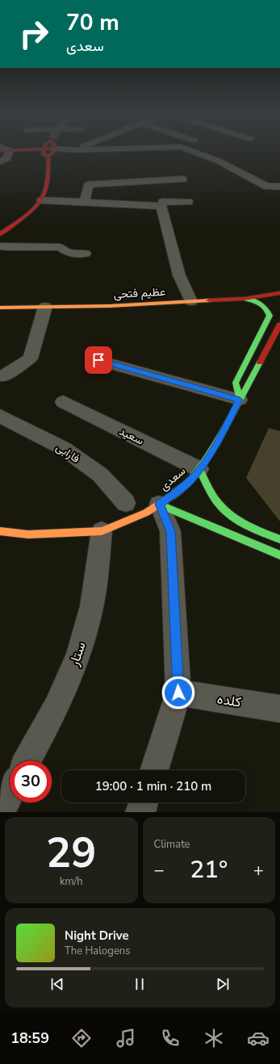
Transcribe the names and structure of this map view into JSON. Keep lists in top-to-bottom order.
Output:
{
  "streets": {
    "main road": ["عظیم فتحی", "سعدی"],
    "street": [
      "سعید",
      "فارابی",
      "ستار",
      "کلده"
    ]
  },
  "crossings": [
    ["سعید", "سعدی"],
    ["سعدی", "ستار"]
  ],
  "page": {
    "turn": ["70 m", "سعدی"],
    "limit": "30",
    "trip": "19:00 · 1 min · 210 m",
    "tile": [
      ["29", "km/h"],
      "Climate"
    ],
    "heat": ["−", "21°", "+"],
    "song": ["Night Drive", "The Halogens"],
    "tabs": "18:59"
  }
}
